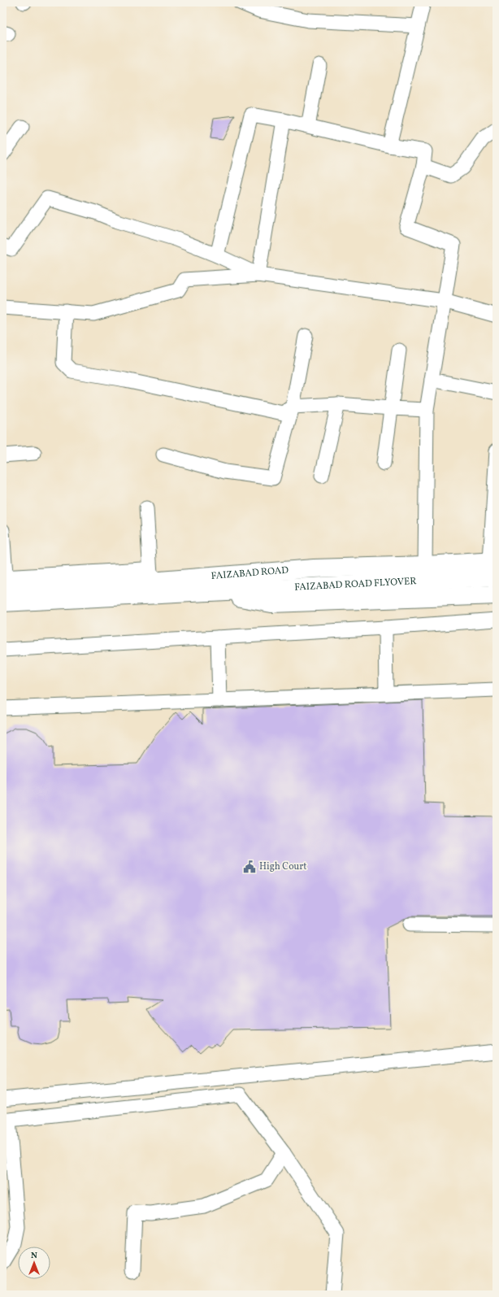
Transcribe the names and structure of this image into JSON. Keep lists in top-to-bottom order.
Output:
{
  "streets": {
    "highway": ["FAIZABAD ROAD", "FAIZABAD ROAD FLYOVER"]
  },
  "crossings": [
    ["FAIZABAD ROAD", "FAIZABAD ROAD FLYOVER"]
  ],
  "places": {
    "public building": ["High Court"]
  },
  "north": "top"
}
